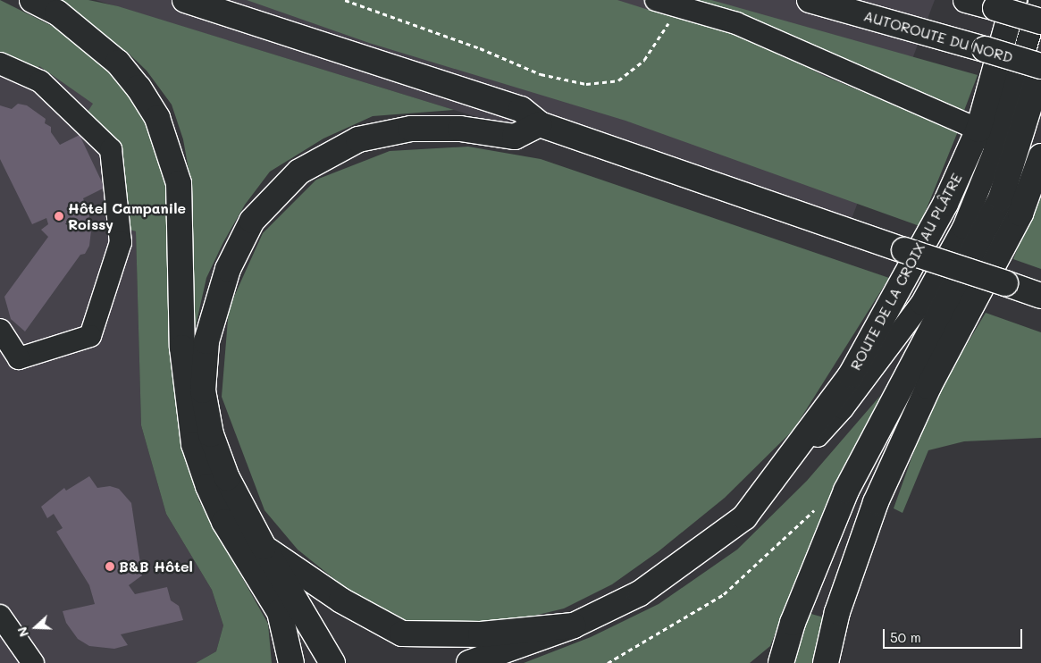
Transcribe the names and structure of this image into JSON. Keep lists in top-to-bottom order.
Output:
{
  "streets": {
    "main road": ["AUTOROUTE DU NORD", "ROUTE DE LA CROIX AU PLÂTRE"]
  },
  "places": ["Hôtel Campanile Roissy", "B&B Hôtel"],
  "scale_bar": "50 m",
  "north": "left"
}
